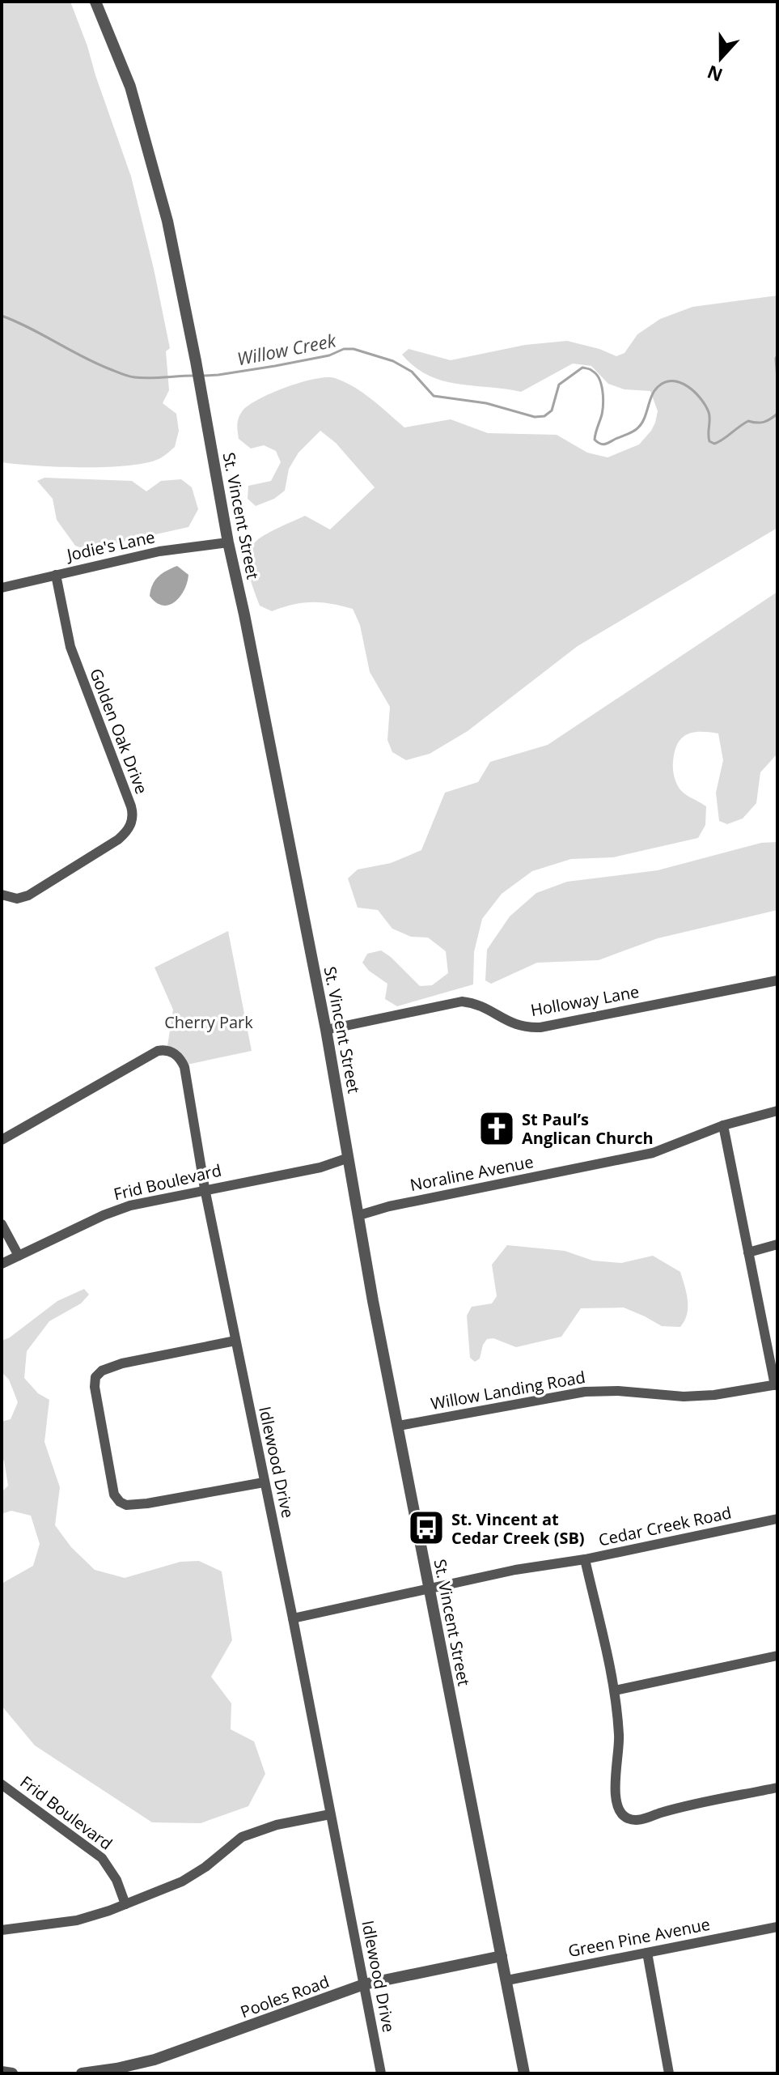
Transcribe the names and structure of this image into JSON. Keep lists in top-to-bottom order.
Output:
{
  "streets": {
    "street": [
      "St. Vincent Street",
      "Jodie's Lane",
      "Golden Oak Drive",
      "Holloway Lane",
      "Noraline Avenue",
      "Frid Boulevard",
      "Willow Landing Road",
      "Idlewood Drive",
      "Cedar Creek Road",
      "Green Pine Avenue",
      "Pooles Road"
    ]
  },
  "crossings": [
    ["St. Vincent Street", "Jodie's Lane"],
    ["St. Vincent Street", "Holloway Lane"],
    ["St. Vincent Street", "Noraline Avenue"],
    ["St. Vincent Street", "Frid Boulevard"],
    ["St. Vincent Street", "Willow Landing Road"],
    ["St. Vincent Street", "Cedar Creek Road"],
    ["St. Vincent Street", "Green Pine Avenue"],
    ["St. Vincent Street", "Pooles Road"],
    ["Jodie's Lane", "Golden Oak Drive"],
    ["Frid Boulevard", "Idlewood Drive"],
    ["Idlewood Drive", "Cedar Creek Road"],
    ["Idlewood Drive", "Pooles Road"]
  ],
  "water": ["Willow Creek"],
  "parks": ["Cherry Park"],
  "places": {
    "church": ["St Paul’s Anglican Church"],
    "bus stop": ["St. Vincent at Cedar Creek (SB)"]
  },
  "north": "bottom"
}
